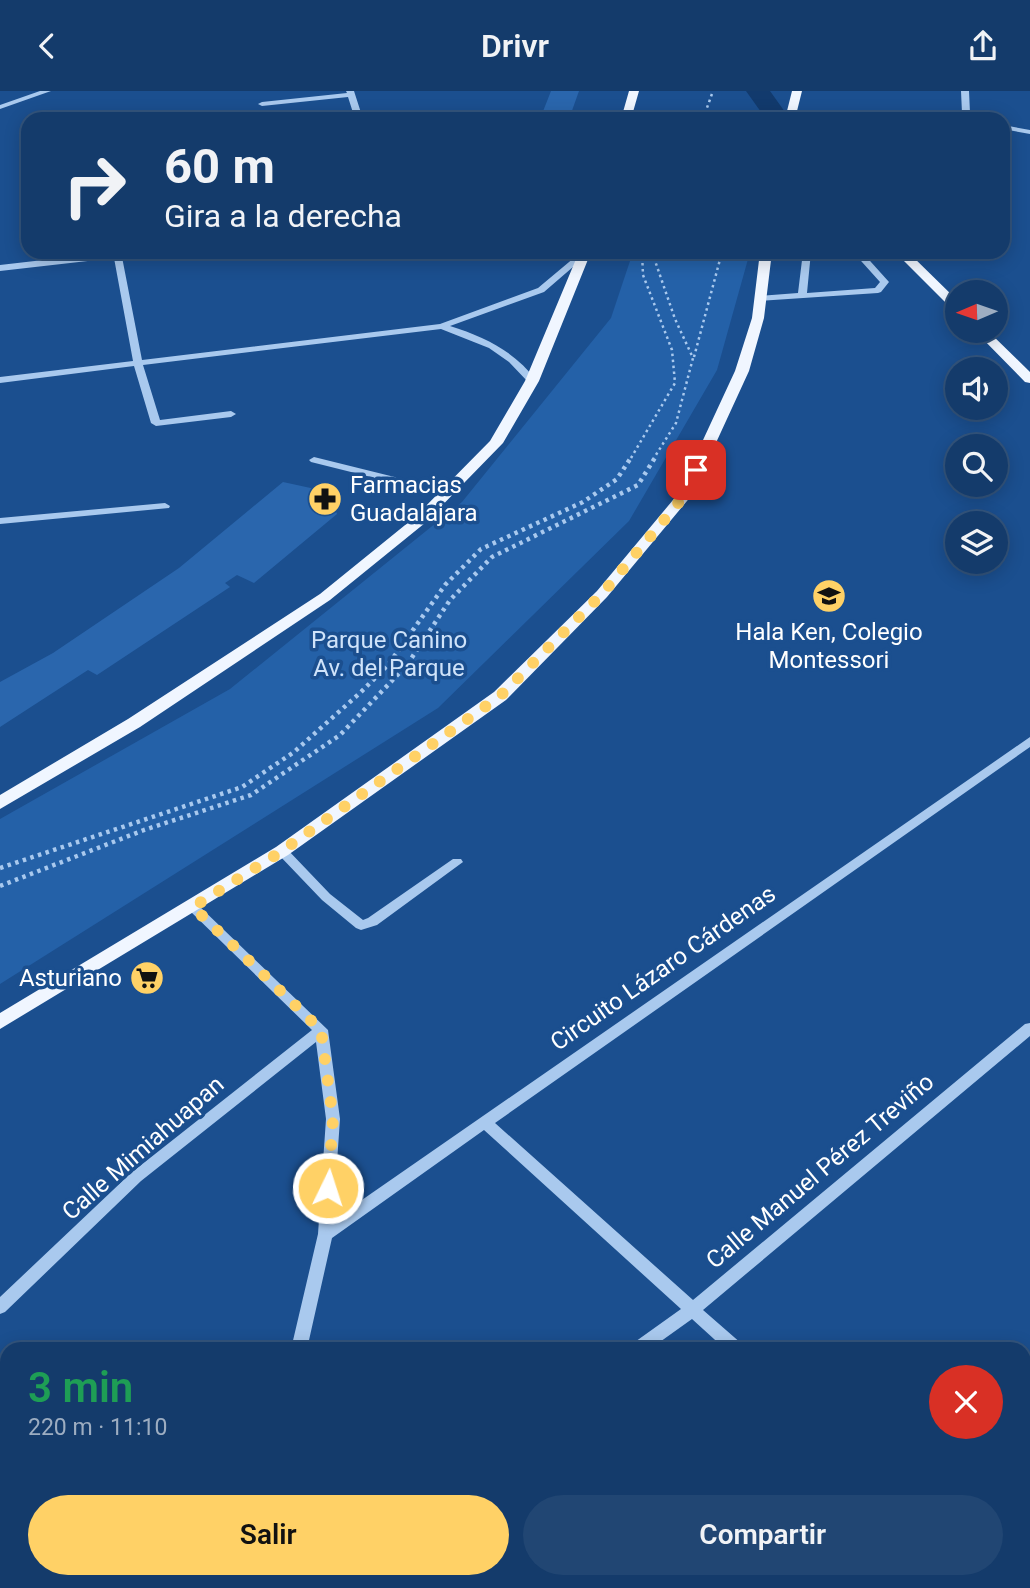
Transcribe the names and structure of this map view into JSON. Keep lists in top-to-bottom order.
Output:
{
  "streets": {
    "street": ["Circuito Lázaro Cárdenas", "Calle Mimiahuapan", "Calle Manuel Pérez Treviño"]
  },
  "parks": ["Parque Canino Av. del Parque"],
  "places": {
    "pharmacy": ["Farmacias Guadalajara"],
    "school or university": ["Hala Ken, Colegio Montessori"],
    "supermarket": ["Asturiano"]
  },
  "north": "left",
  "page": {
    "header": "Drivr",
    "turn": ["60 m", "Gira a la derecha"],
    "heading": ["3 min", "220 m · 11:10"],
    "buttons": ["Salir", "Compartir"]
  }
}
